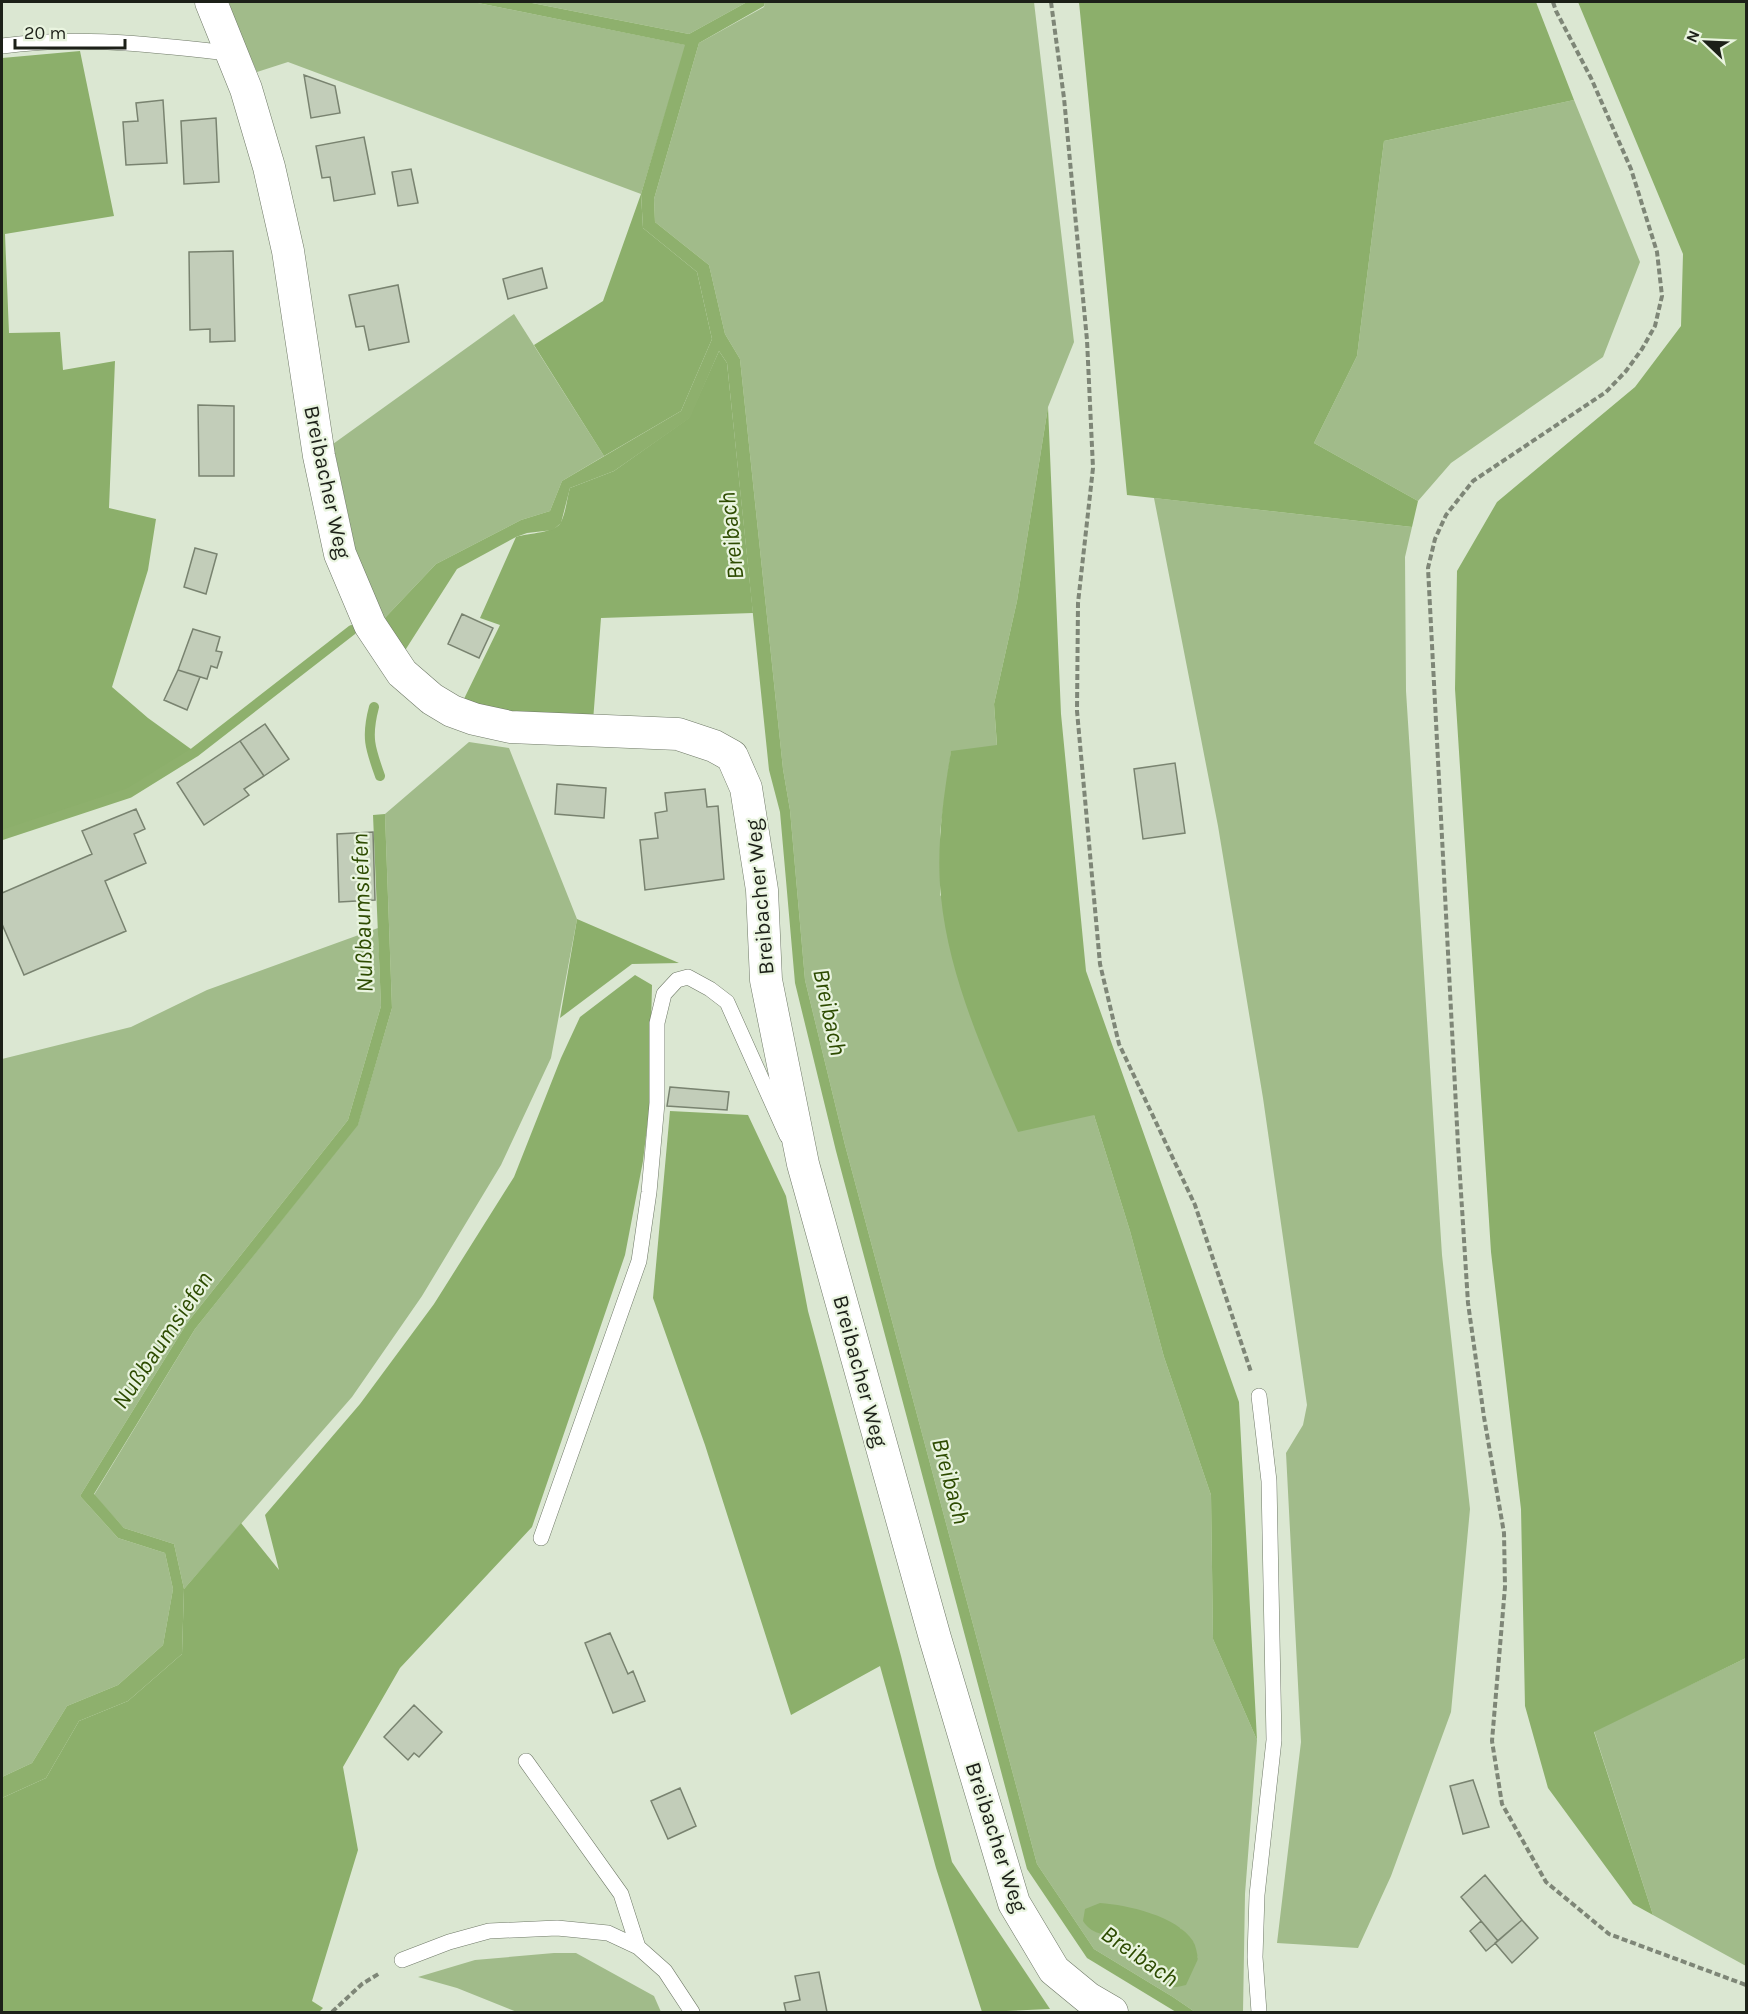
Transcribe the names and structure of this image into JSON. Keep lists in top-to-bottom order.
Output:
{
  "streets": {
    "street": ["Breibacher Weg"]
  },
  "water": ["Breibach", "Nußbaumsiefen"],
  "scale_bar": "20 m",
  "north": "top left"
}
